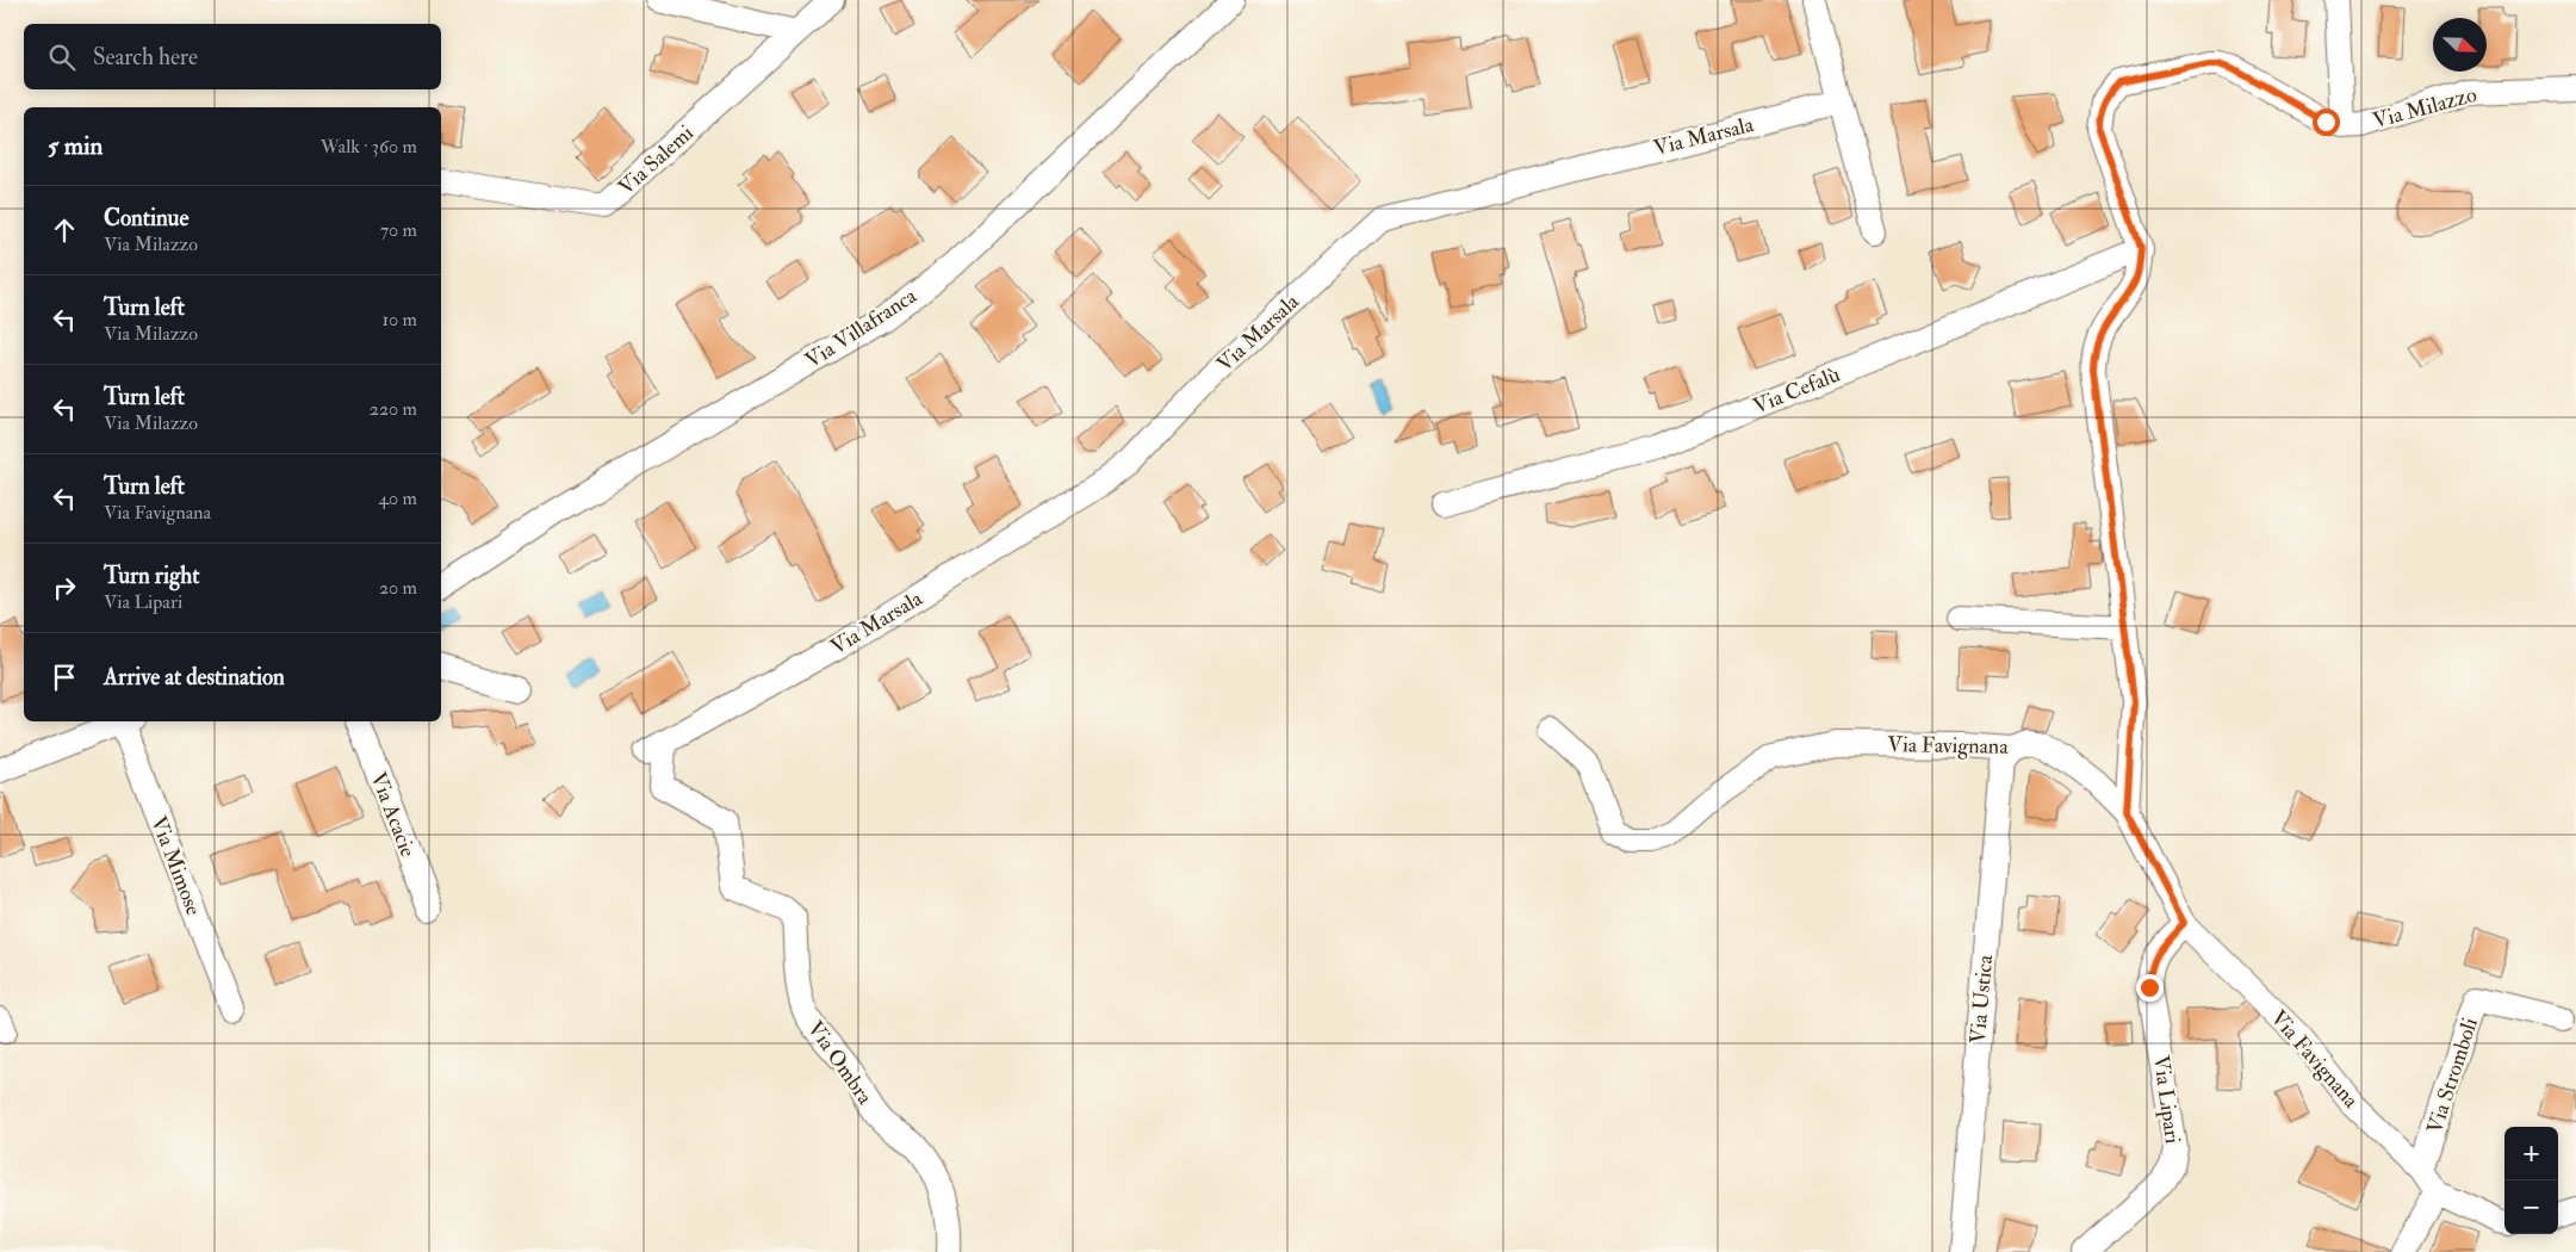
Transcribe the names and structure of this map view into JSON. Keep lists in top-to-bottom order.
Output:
{
  "streets": {
    "street": [
      "Via Milazzo",
      "Via Marsala",
      "Via Salemi",
      "Via Villafranca",
      "Via Cefalù",
      "Via Favignana",
      "Via Acacie",
      "Via Mimose",
      "Via Ustica",
      "Via Ombra",
      "Via Stromboli",
      "Via Lipari"
    ]
  },
  "crossings": [
    ["Via Marsala", "Via Ombra"],
    ["Via Favignana", "Via Ustica"],
    ["Via Favignana", "Via Stromboli"],
    ["Via Favignana", "Via Lipari"]
  ],
  "north": "bottom right",
  "page": {
    "search": "Search here",
    "heading": ["5 min", "Walk · 360 m"],
    "list": [
      ["Continue", "Via Milazzo", "70 m"],
      ["Turn left", "Via Milazzo", "10 m"],
      ["Turn left", "Via Milazzo", "220 m"],
      ["Turn left", "Via Favignana", "40 m"],
      ["Turn right", "Via Lipari", "20 m"],
      "Arrive at destination"
    ],
    "map_buttons": ["+", "−"]
  }
}
